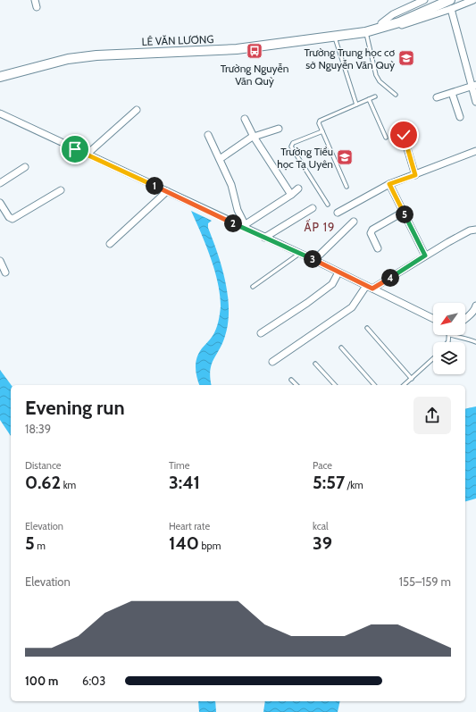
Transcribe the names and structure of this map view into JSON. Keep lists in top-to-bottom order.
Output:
{
  "streets": {
    "main road": ["LÊ VĂN LƯƠNG"]
  },
  "districts": ["ẤP 19"],
  "places": {
    "bus stop": ["Trường Nguyễn Văn Quỳ"],
    "school or university": ["Trường Trung học cơ sở Nguyễn Văn Quỳ", "Trường Tiểu học Tạ Uyên"]
  },
  "north": "bottom left",
  "page": {
    "pins": [
      "1",
      "5",
      "2",
      "3",
      "4"
    ],
    "heading": ["Evening run", "18:39"],
    "stats": [
      ["Distance", "0.62 km"],
      ["Time", "3:41"],
      ["Pace", "5:57 /km"],
      ["Elevation", "5 m"],
      ["Heart rate", "140 bpm"],
      ["kcal", "39"]
    ],
    "chart": ["Elevation", "155–159 m"],
    "list": [
      {
        "name": "100 m",
        "note": "6:03"
      }
    ]
  }
}
